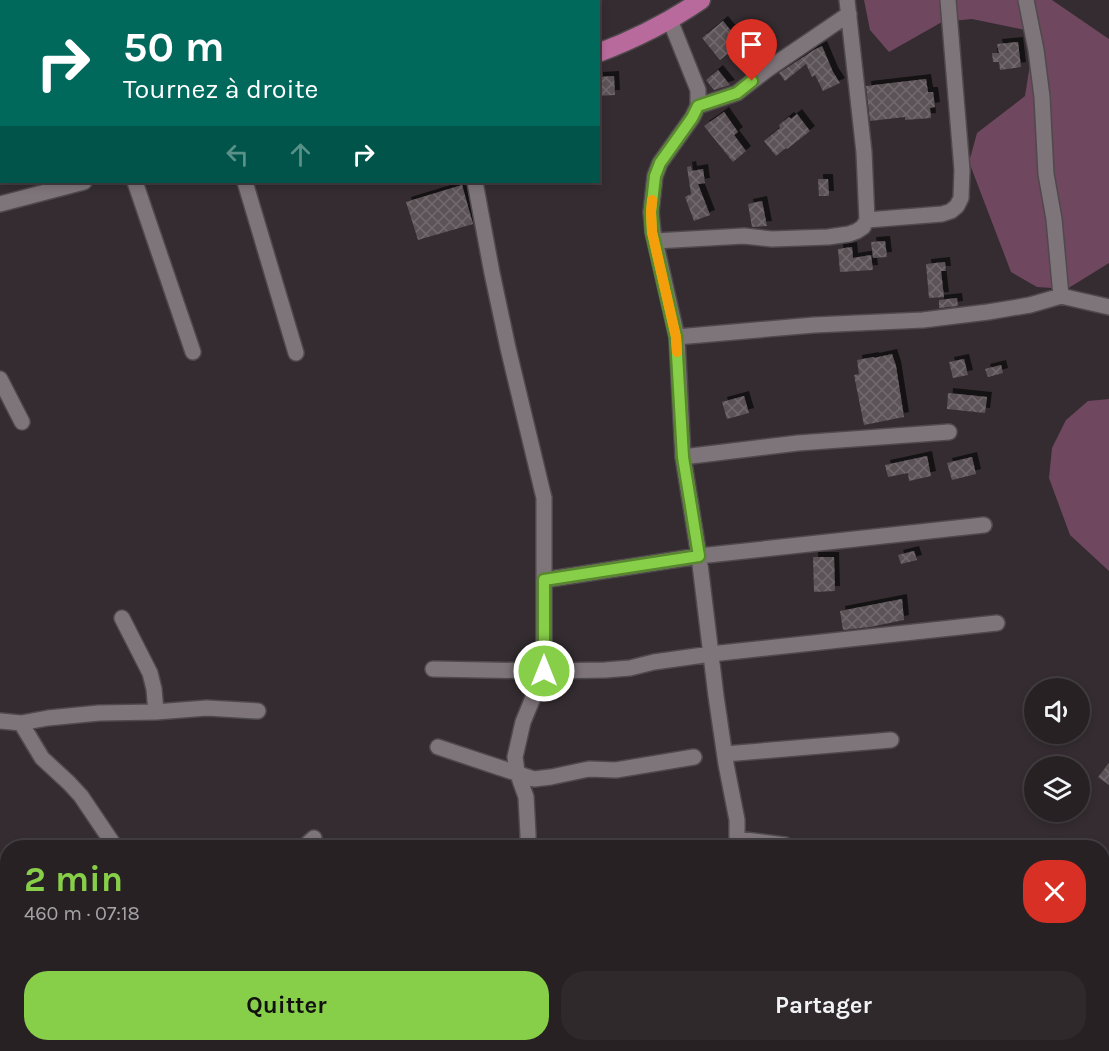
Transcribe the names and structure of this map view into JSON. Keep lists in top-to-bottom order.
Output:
{
  "page": {
    "turn": ["50 m", "Tournez à droite"],
    "heading": ["2 min", "460 m · 07:18"],
    "buttons": ["Quitter", "Partager"]
  }
}
